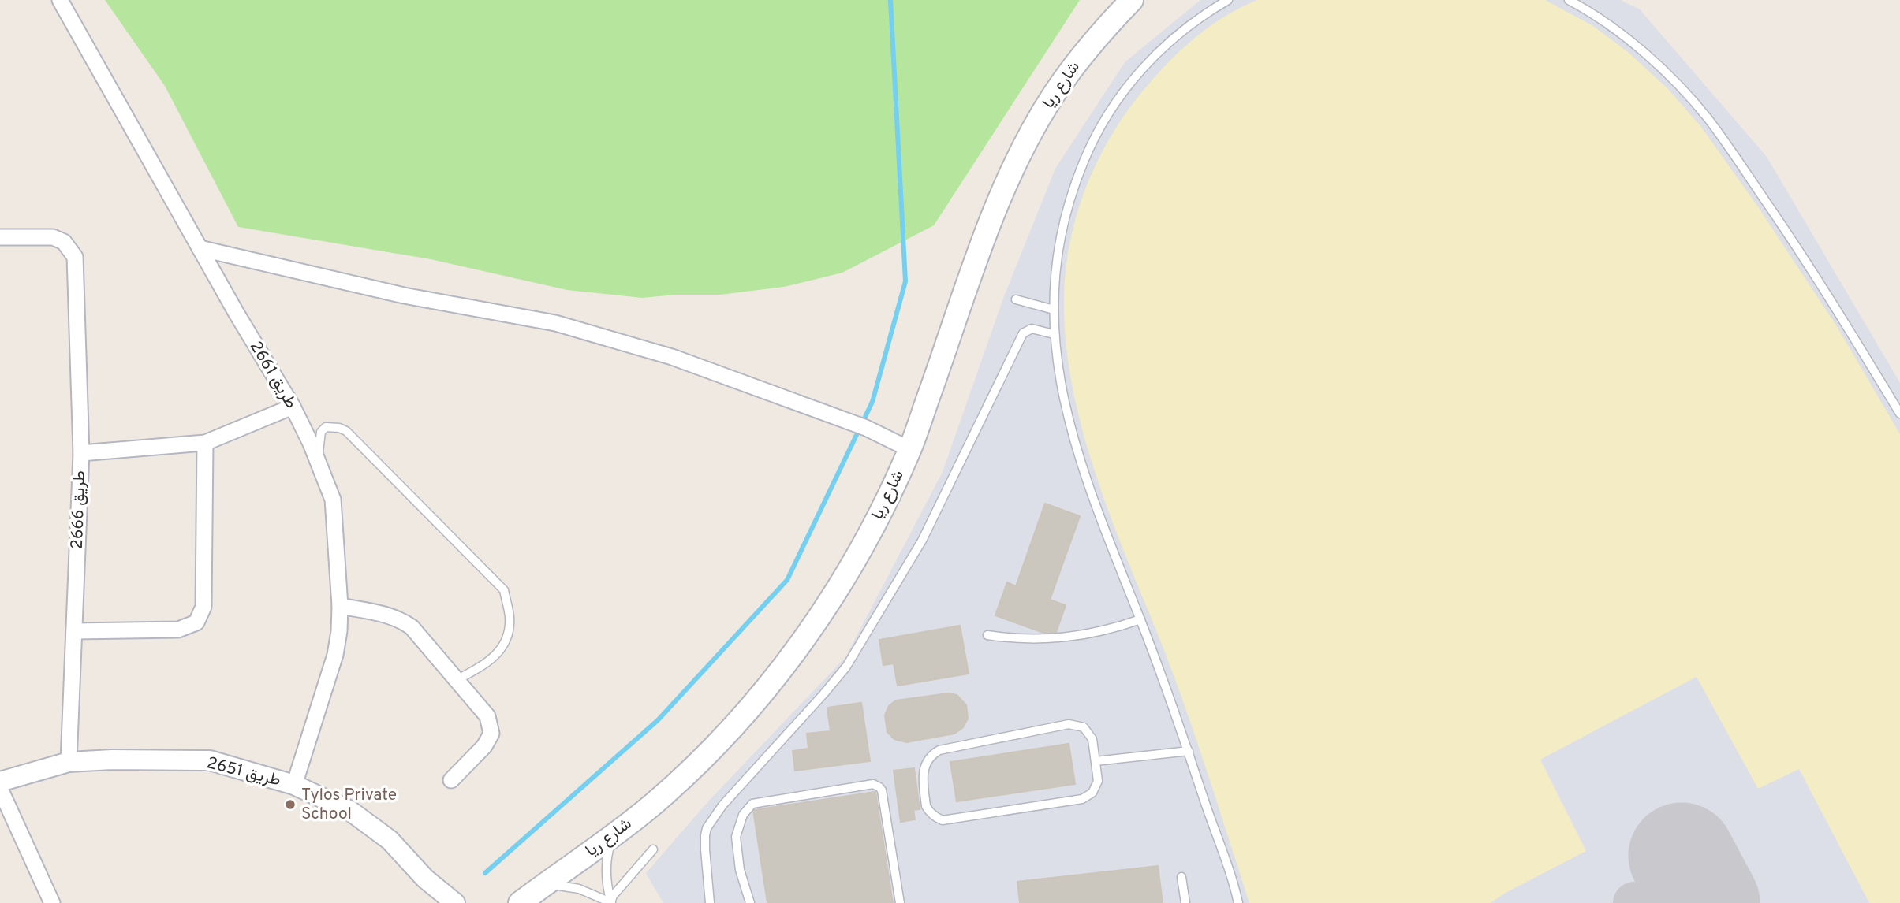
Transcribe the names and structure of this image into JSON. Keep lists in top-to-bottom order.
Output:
{
  "streets": {
    "main road": ["شارع ريا"],
    "street": ["طريق 2661", "طريق 2666", "طريق 2651"]
  },
  "crossings": [
    ["طريق 2661", "طريق 2651"],
    ["طريق 2666", "طريق 2651"]
  ],
  "places": ["Tylos Private School"]
}
